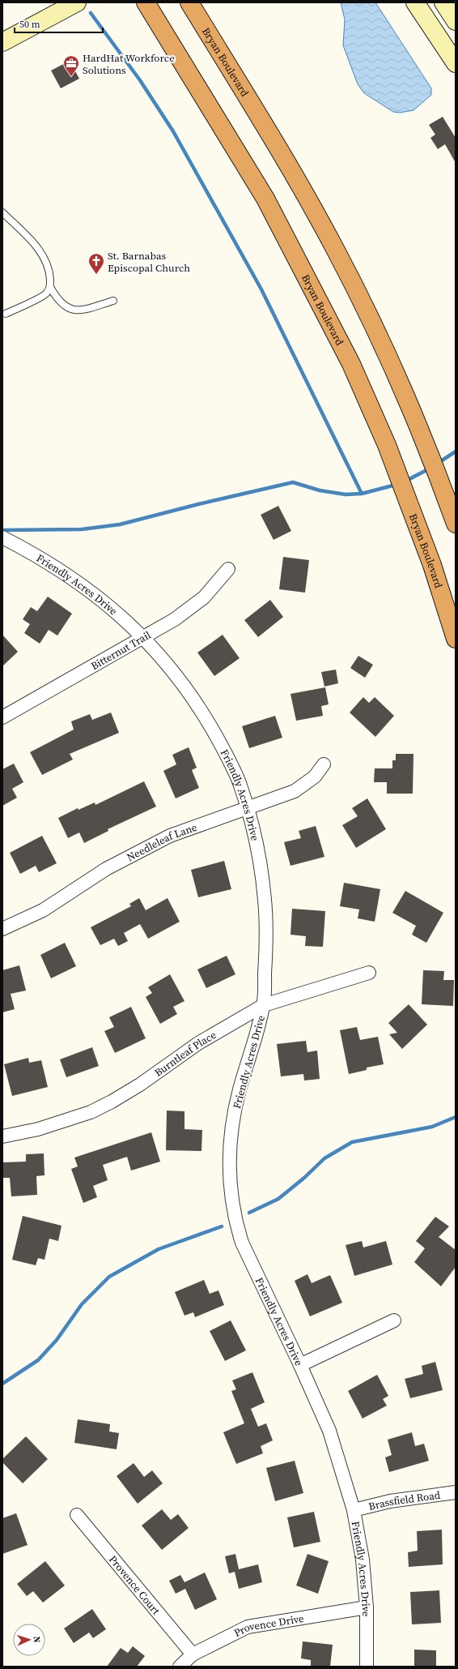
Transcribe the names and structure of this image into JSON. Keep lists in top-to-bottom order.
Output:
{
  "streets": {
    "highway": ["Bryan Boulevard"],
    "street": [
      "Friendly Acres Drive",
      "Bitternut Trail",
      "Needleleaf Lane",
      "Burntleaf Place",
      "Brassfield Road",
      "Provence Court",
      "Provence Drive"
    ]
  },
  "crossings": [
    ["Friendly Acres Drive", "Bitternut Trail"],
    ["Friendly Acres Drive", "Needleleaf Lane"],
    ["Friendly Acres Drive", "Burntleaf Place"],
    ["Friendly Acres Drive", "Brassfield Road"],
    ["Friendly Acres Drive", "Provence Drive"],
    ["Provence Court", "Provence Drive"]
  ],
  "places": {
    "office": ["HardHat Workforce Solutions"],
    "church": ["St. Barnabas Episcopal Church"]
  },
  "scale_bar": "50 m",
  "north": "right"
}
